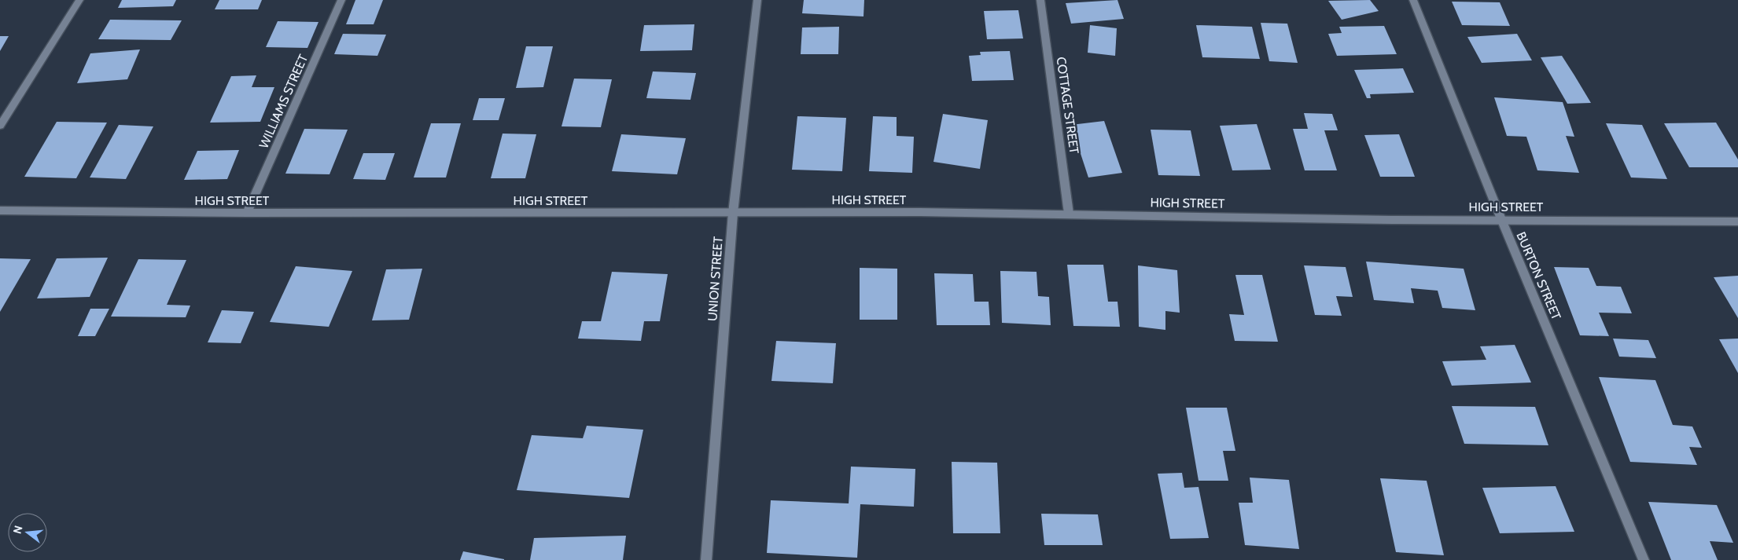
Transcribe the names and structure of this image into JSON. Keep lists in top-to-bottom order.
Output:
{
  "streets": {
    "street": [
      "WILLIAMS STREET",
      "COTTAGE STREET",
      "HIGH STREET",
      "BURTON STREET",
      "UNION STREET"
    ]
  },
  "crossings": [
    ["WILLIAMS STREET", "HIGH STREET"],
    ["COTTAGE STREET", "HIGH STREET"],
    ["HIGH STREET", "BURTON STREET"],
    ["HIGH STREET", "UNION STREET"]
  ],
  "north": "left"
}
